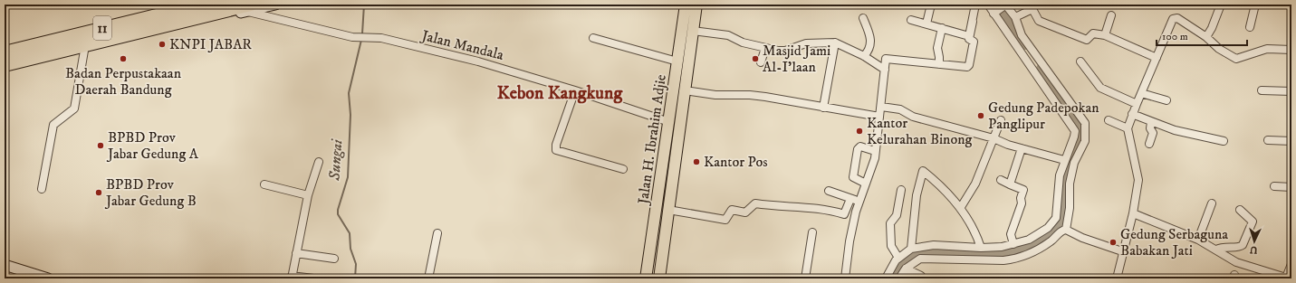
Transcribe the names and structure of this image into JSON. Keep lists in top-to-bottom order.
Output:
{
  "streets": {
    "highway": ["11"],
    "main road": ["Jalan H. Ibrahim Adjie"],
    "street": ["Jalan Mandala"]
  },
  "crossings": [
    ["11", "Jalan Mandala"],
    ["Jalan Mandala", "Jalan H. Ibrahim Adjie"]
  ],
  "districts": ["Kebon Kangkung"],
  "water": ["Sungai"],
  "places": [
    "KNPI JABAR",
    "Badan Perpustakaan Daerah Bandung",
    "Masjid Jami Al-I'laan",
    "Gedung Padepokan Panglipur",
    "Kantor Kelurahan Binong",
    "BPBD Prov Jabar Gedung A",
    "Kantor Pos",
    "BPBD Prov Jabar Gedung B",
    "Gedung Serbaguna Babakan Jati"
  ],
  "scale_bar": "100 m",
  "north": "bottom"
}
